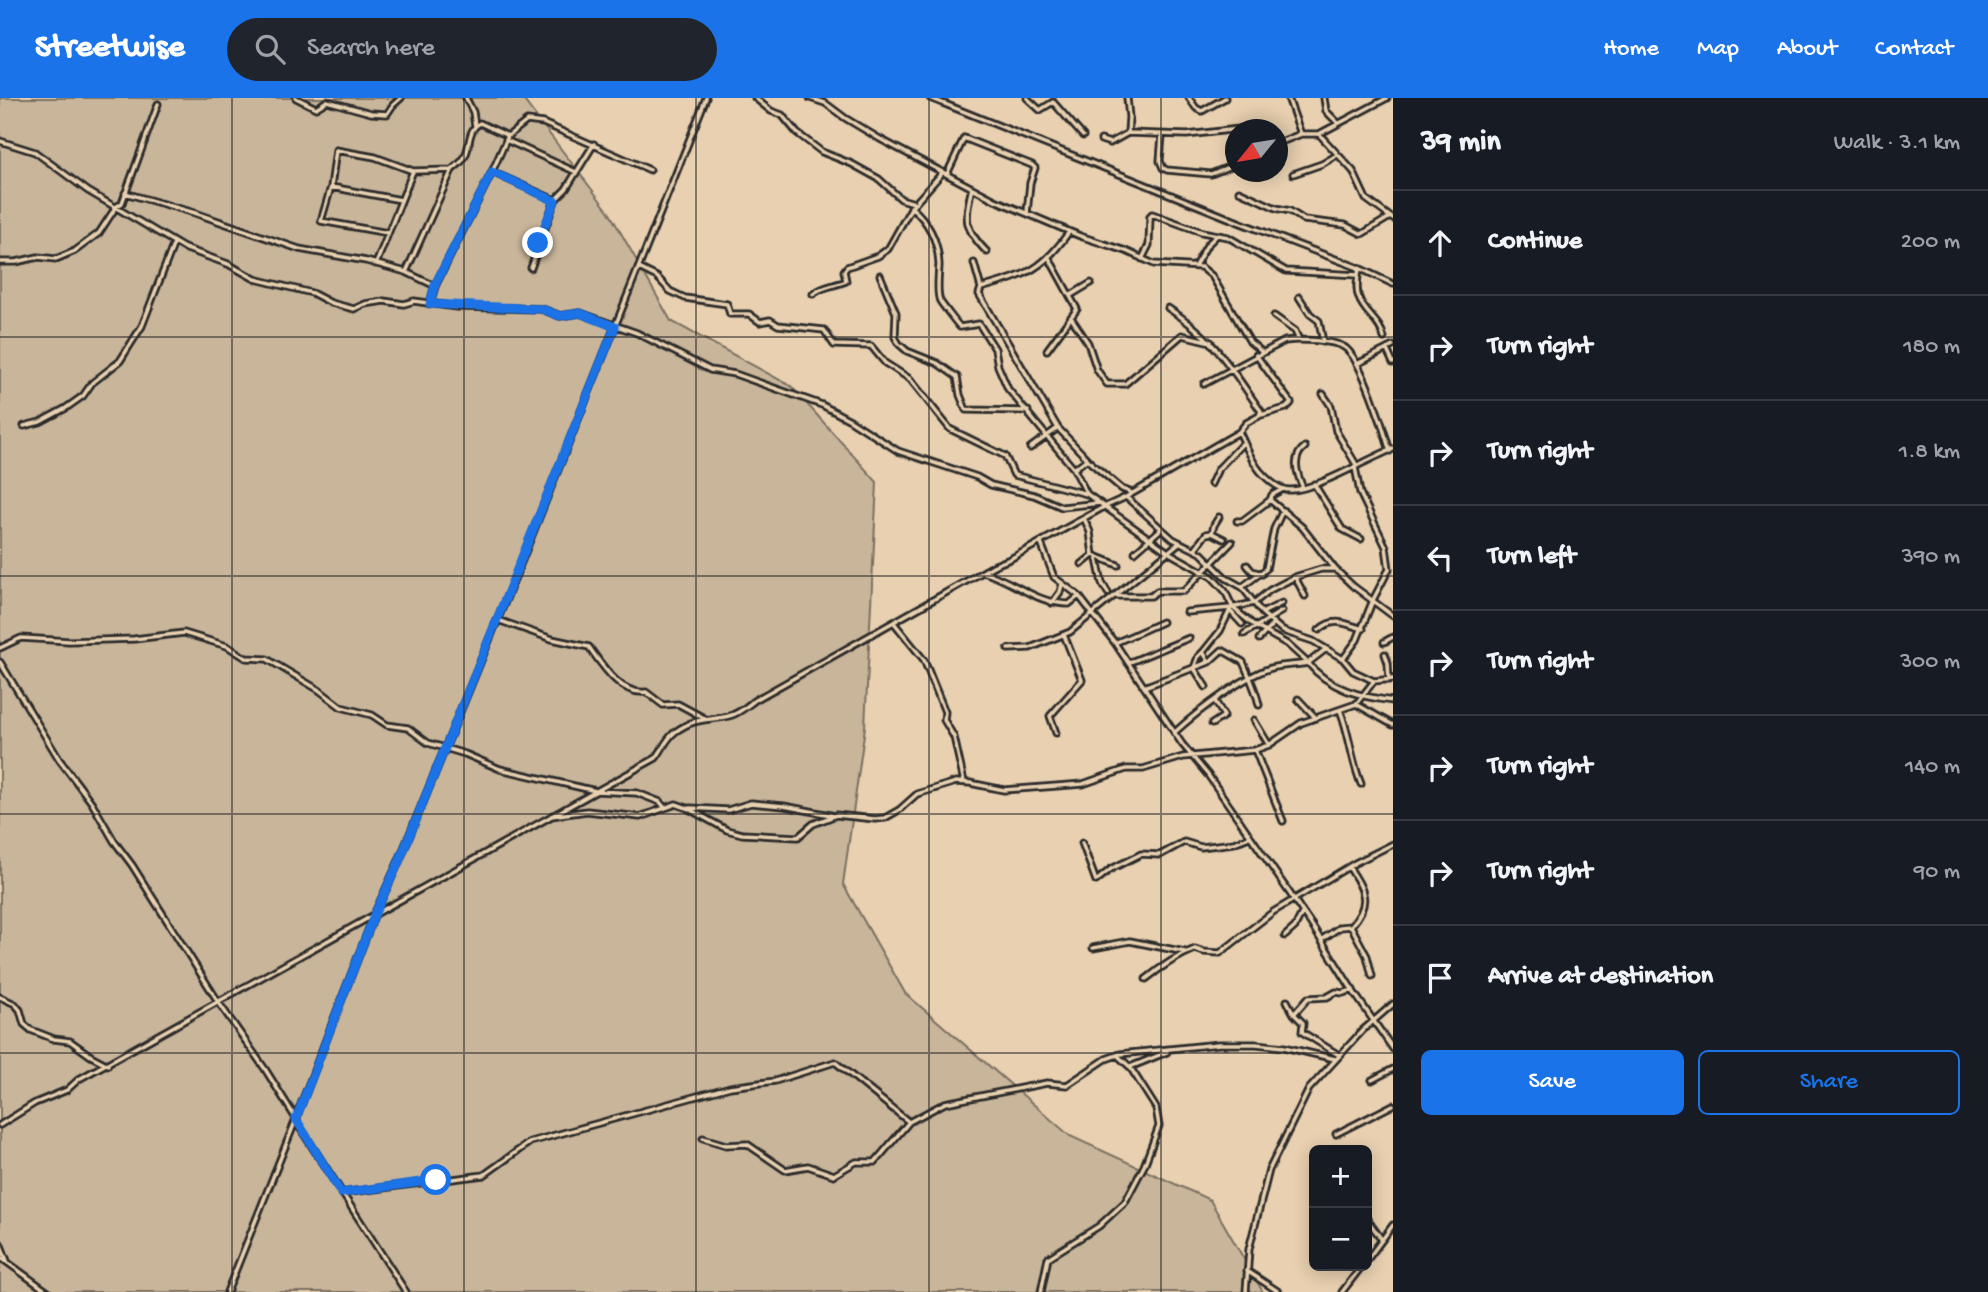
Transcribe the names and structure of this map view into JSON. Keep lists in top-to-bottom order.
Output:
{
  "north": "bottom left",
  "page": {
    "header": "Streetwise",
    "search": "Search here",
    "nav": [
      "Home",
      "Map",
      "About",
      "Contact"
    ],
    "heading": ["39 min", "Walk · 3.1 km"],
    "list": [
      ["Continue", "200 m"],
      ["Turn right", "180 m"],
      ["Turn right", "1.8 km"],
      ["Turn left", "390 m"],
      ["Turn right", "300 m"],
      ["Turn right", "140 m"],
      ["Turn right", "90 m"],
      "Arrive at destination"
    ],
    "buttons": ["Save", "Share"],
    "map_buttons": ["+", "−"]
  }
}
